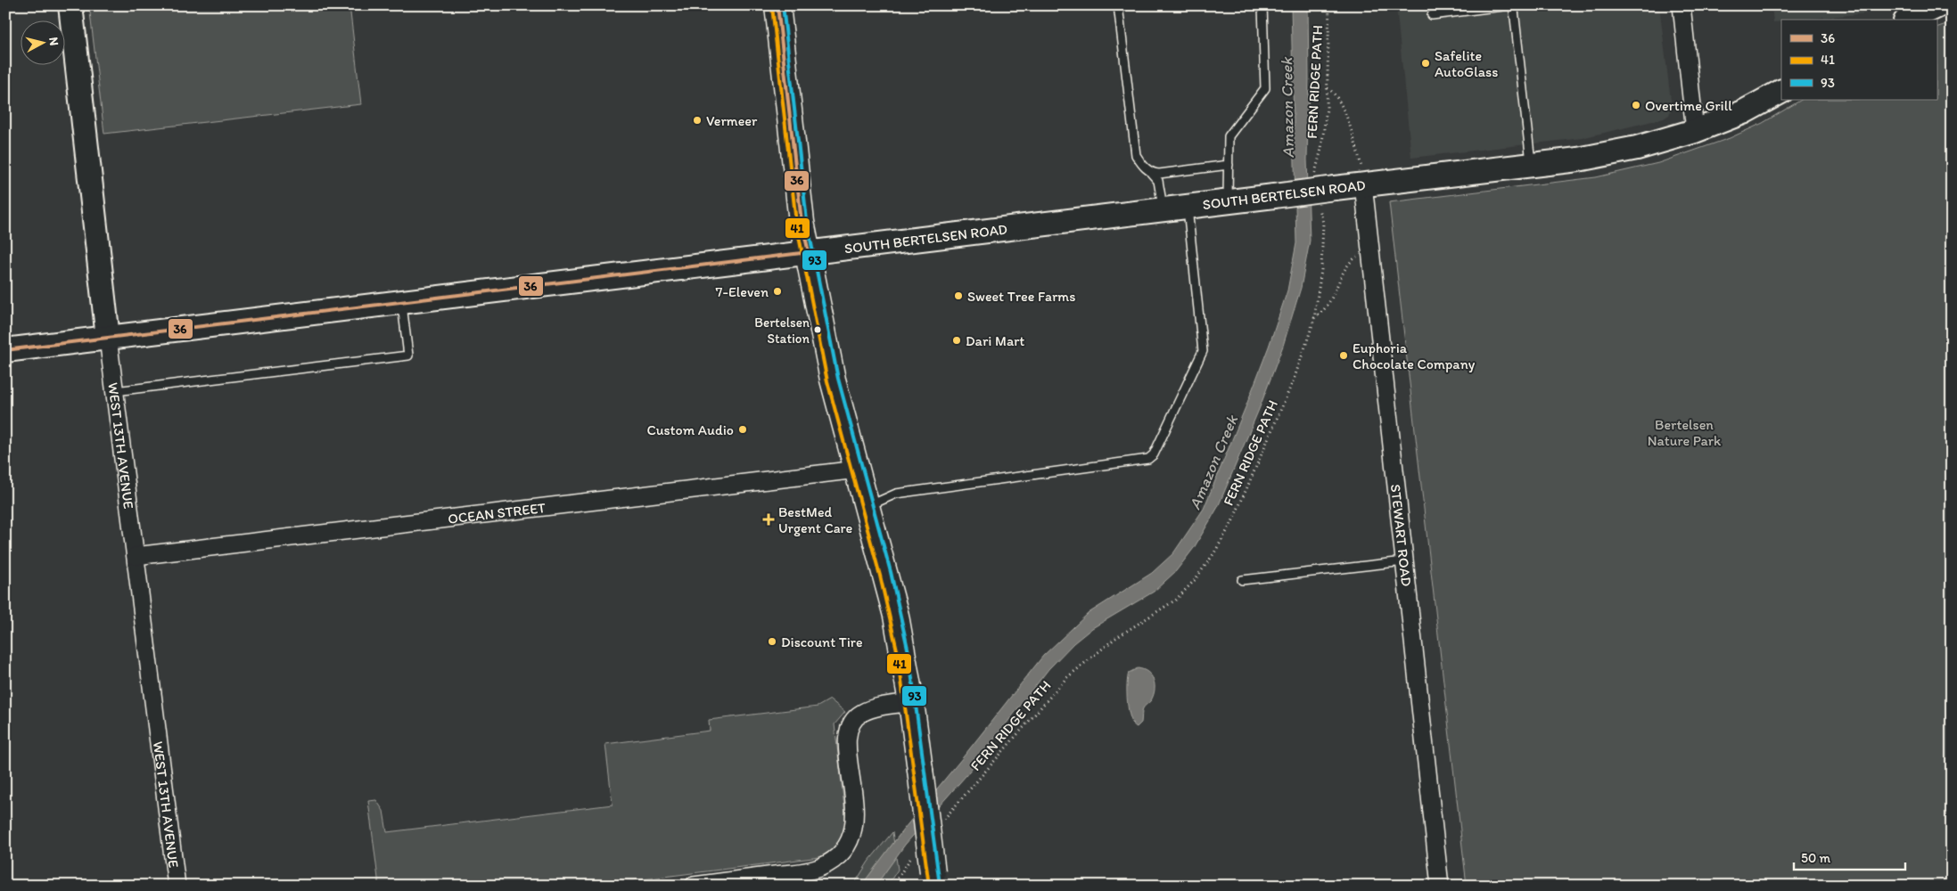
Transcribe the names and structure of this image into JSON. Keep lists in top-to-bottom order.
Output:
{
  "streets": {
    "street": [
      "SOUTH BERTELSEN ROAD",
      "WEST 13TH AVENUE",
      "OCEAN STREET",
      "STEWART ROAD"
    ],
    "path": ["FERN RIDGE PATH"]
  },
  "crossings": [
    ["FERN RIDGE PATH", "SOUTH BERTELSEN ROAD"],
    ["SOUTH BERTELSEN ROAD", "WEST 13TH AVENUE"],
    ["SOUTH BERTELSEN ROAD", "STEWART ROAD"],
    ["WEST 13TH AVENUE", "OCEAN STREET"]
  ],
  "water": ["Amazon Creek"],
  "parks": ["Bertelsen Nature Park"],
  "places": {
    "other": [
      "Safelite AutoGlass",
      "Overtime Grill",
      "Vermeer",
      "7-Eleven",
      "Sweet Tree Farms",
      "Bertelsen Station",
      "Dari Mart",
      "Euphoria Chocolate Company",
      "Custom Audio",
      "Discount Tire"
    ],
    "health": ["BestMed Urgent Care"]
  },
  "lines": ["transit line 36", "transit line 93", "transit line 41"],
  "legend": ["36", "41", "93"],
  "scale_bar": "50 m",
  "north": "right"
}
